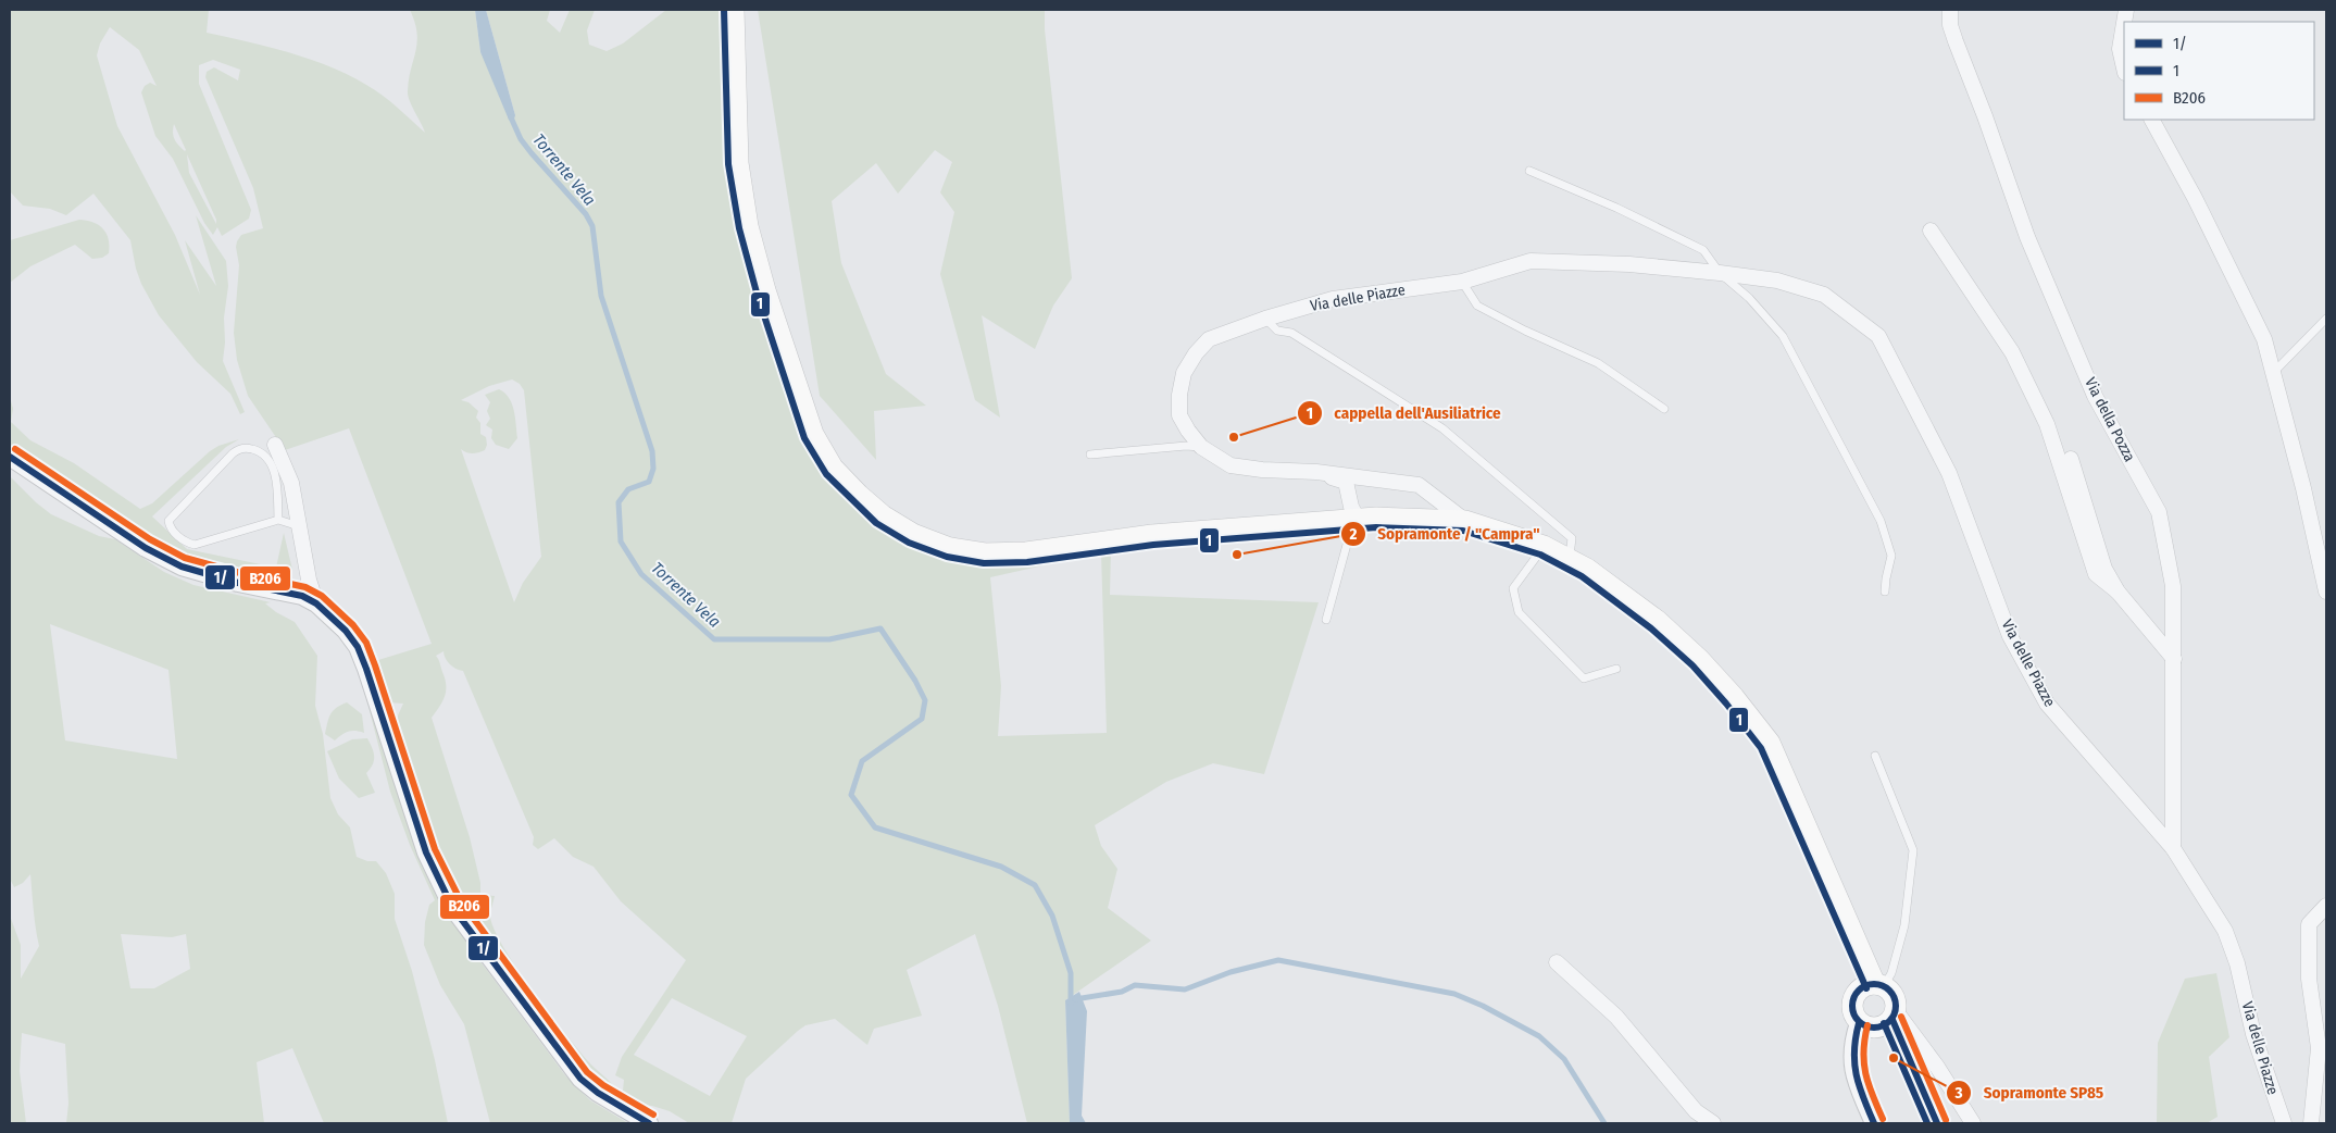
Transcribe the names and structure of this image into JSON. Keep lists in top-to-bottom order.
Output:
{
  "streets": {
    "street": ["Via delle Piazze", "Via della Pozza"]
  },
  "crossings": [
    ["Via delle Piazze", "Via della Pozza"]
  ],
  "water": ["Torrente Vela"],
  "places": ["cappella dell'Ausiliatrice", "Sopramonte / \"Campra\"", "Sopramonte SP85"],
  "lines": ["transit line 1", "transit line B206", "transit line 1/"],
  "legend": ["1/", "1", "B206"]
}
